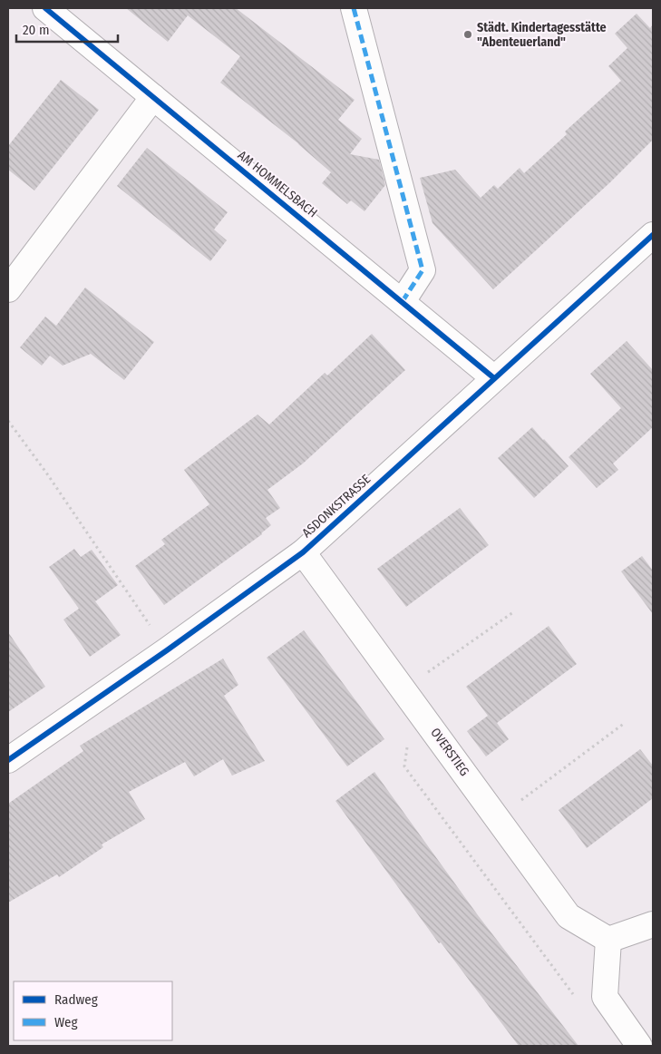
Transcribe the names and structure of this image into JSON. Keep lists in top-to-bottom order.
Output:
{
  "streets": {
    "street": ["AM HOMMELSBACH", "ASDONKSTRASSE", "OVERSTIEG"]
  },
  "crossings": [
    ["AM HOMMELSBACH", "ASDONKSTRASSE"],
    ["ASDONKSTRASSE", "OVERSTIEG"]
  ],
  "places": ["Städt. Kindertagesstätte \"Abenteuerland\""],
  "legend": ["Radweg", "Weg"],
  "scale_bar": "20 m"
}
